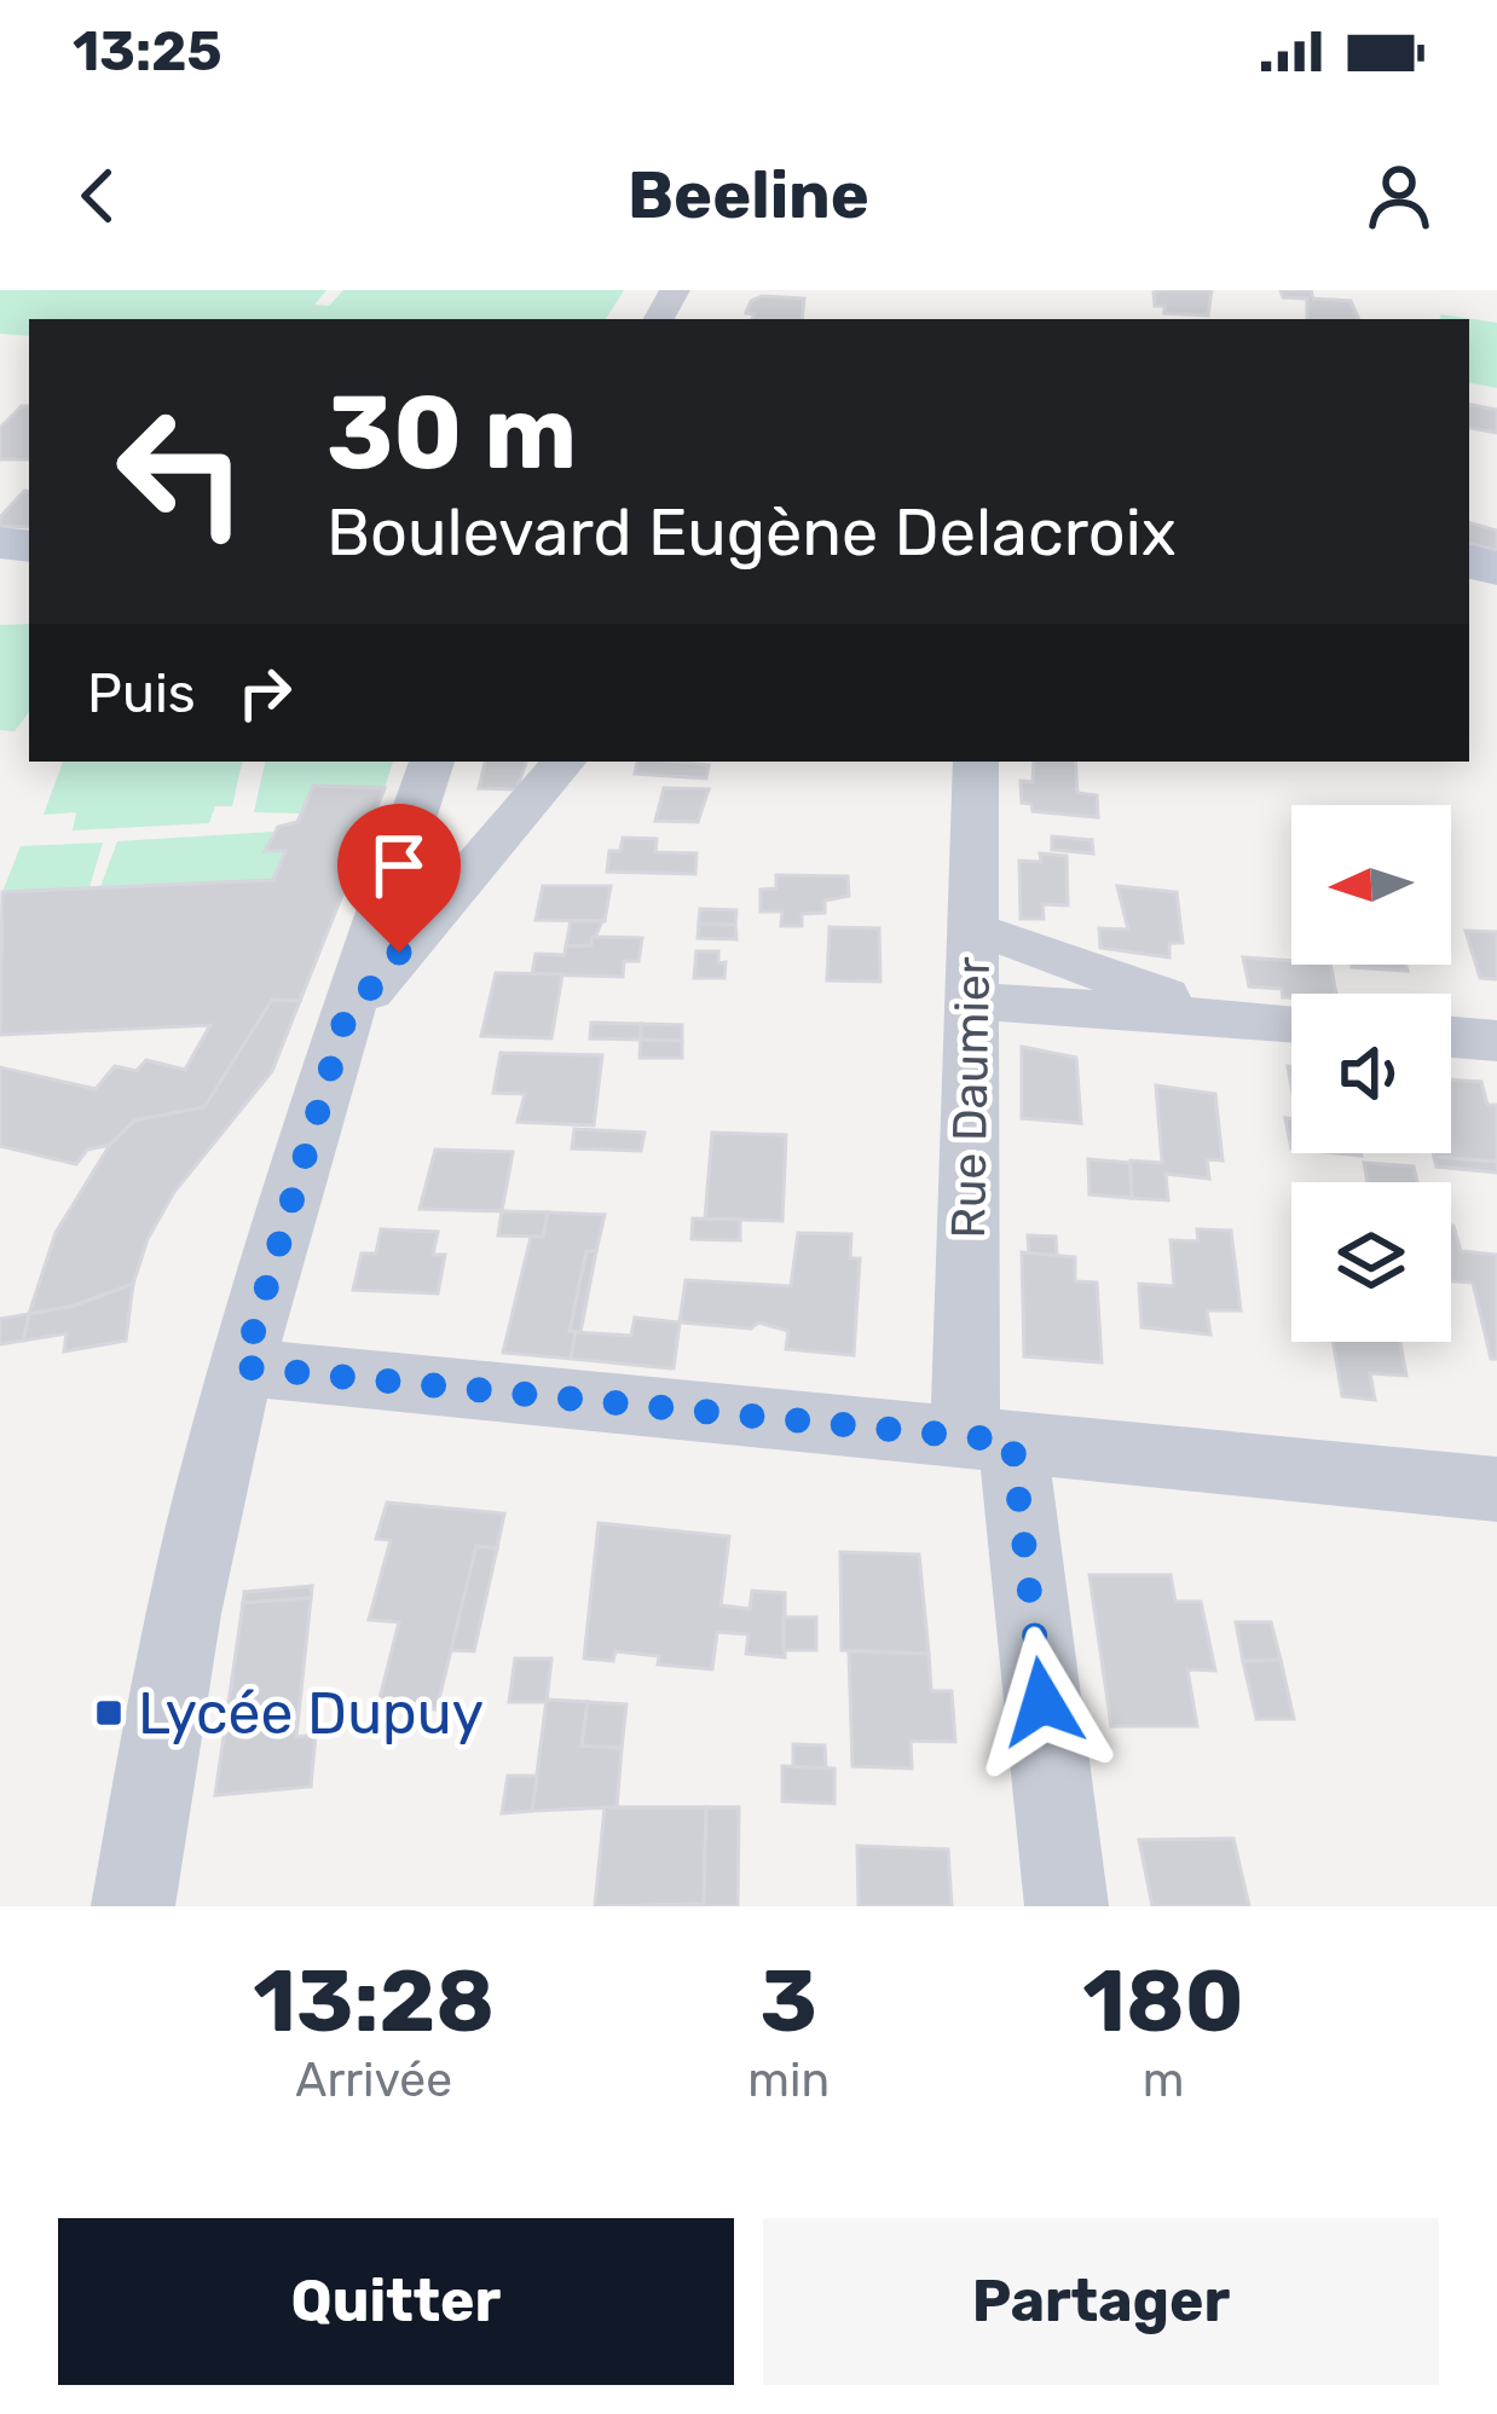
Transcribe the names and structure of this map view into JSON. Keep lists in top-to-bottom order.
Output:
{
  "streets": {
    "street": ["Rue Daumier"]
  },
  "places": {
    "transit": ["Lycée Dupuy"]
  },
  "north": "left",
  "page": {
    "status": "13:25",
    "header": "Beeline",
    "turn": ["30 m", "Boulevard Eugène Delacroix"],
    "then": "Puis",
    "eta": [
      "13:28",
      "Arrivée",
      "3",
      "min",
      "180",
      "m"
    ],
    "buttons": ["Quitter", "Partager"]
  }
}
